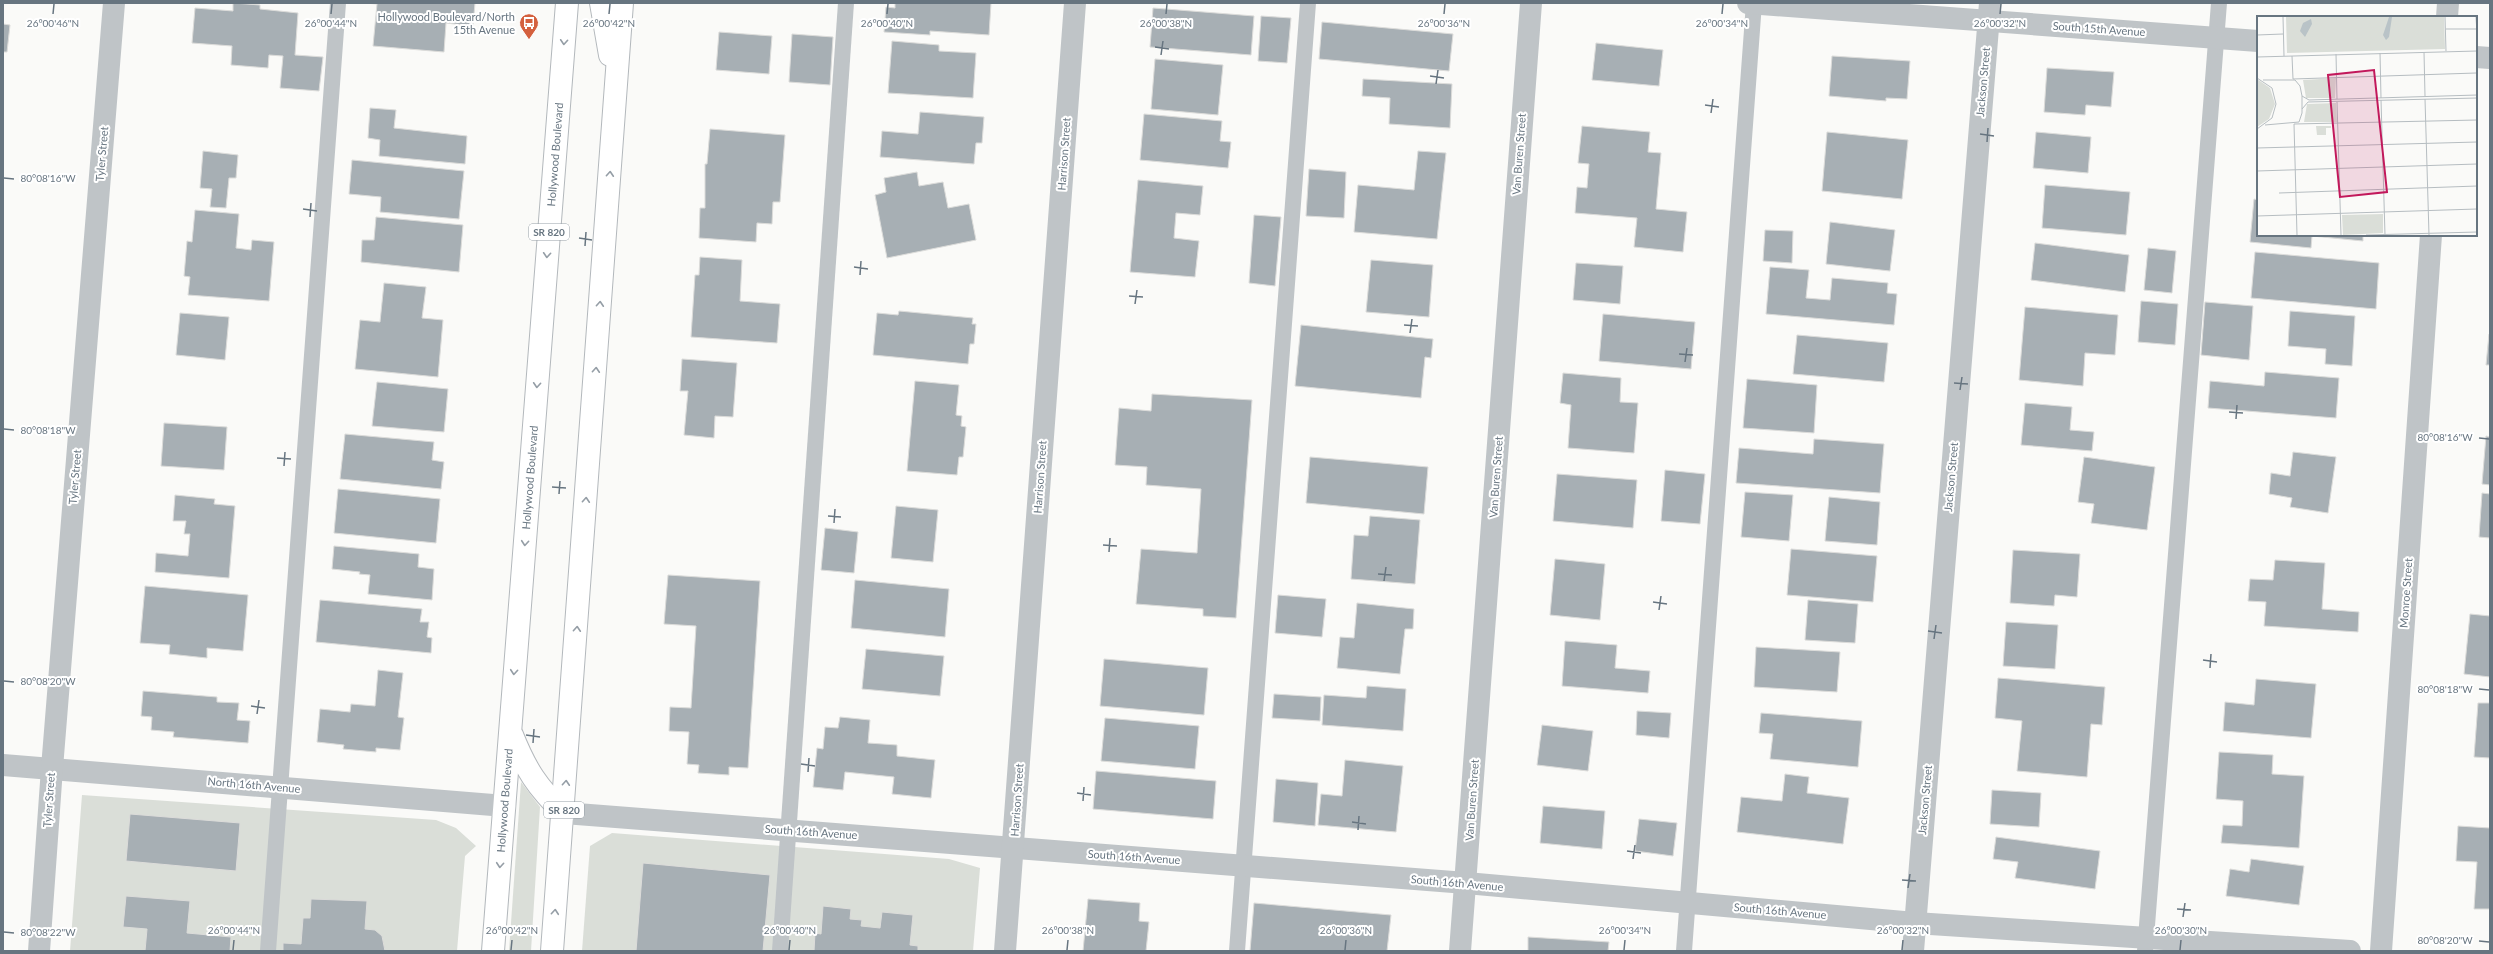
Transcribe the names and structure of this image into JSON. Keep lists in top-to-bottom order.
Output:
{
  "streets": {
    "main road": ["Hollywood Boulevard", "SR 820"],
    "street": [
      "South 15th Avenue",
      "Jackson Street",
      "Tyler Street",
      "Harrison Street",
      "Van Buren Street",
      "Monroe Street",
      "North 16th Avenue",
      "South 16th Avenue"
    ]
  },
  "crossings": [
    ["South 15th Avenue", "Jackson Street"],
    ["Jackson Street", "South 16th Avenue"],
    ["Tyler Street", "North 16th Avenue"],
    ["Hollywood Boulevard", "North 16th Avenue"],
    ["Harrison Street", "South 16th Avenue"],
    ["Van Buren Street", "South 16th Avenue"],
    ["SR 820", "South 16th Avenue"]
  ],
  "places": {
    "bus stop": ["Hollywood Boulevard/North 15th Avenue"]
  },
  "coordinates": [
    "26°00'46\"N",
    "26°00'44\"N",
    "26°00'42\"N",
    "26°00'40\"N",
    "26°00'38\"N",
    "26°00'36\"N",
    "26°00'34\"N",
    "26°00'32\"N",
    "80°08'16\"W",
    "80°08'18\"W",
    "80°08'20\"W",
    "26°00'30\"N",
    "80°08'22\"W"
  ]
}
